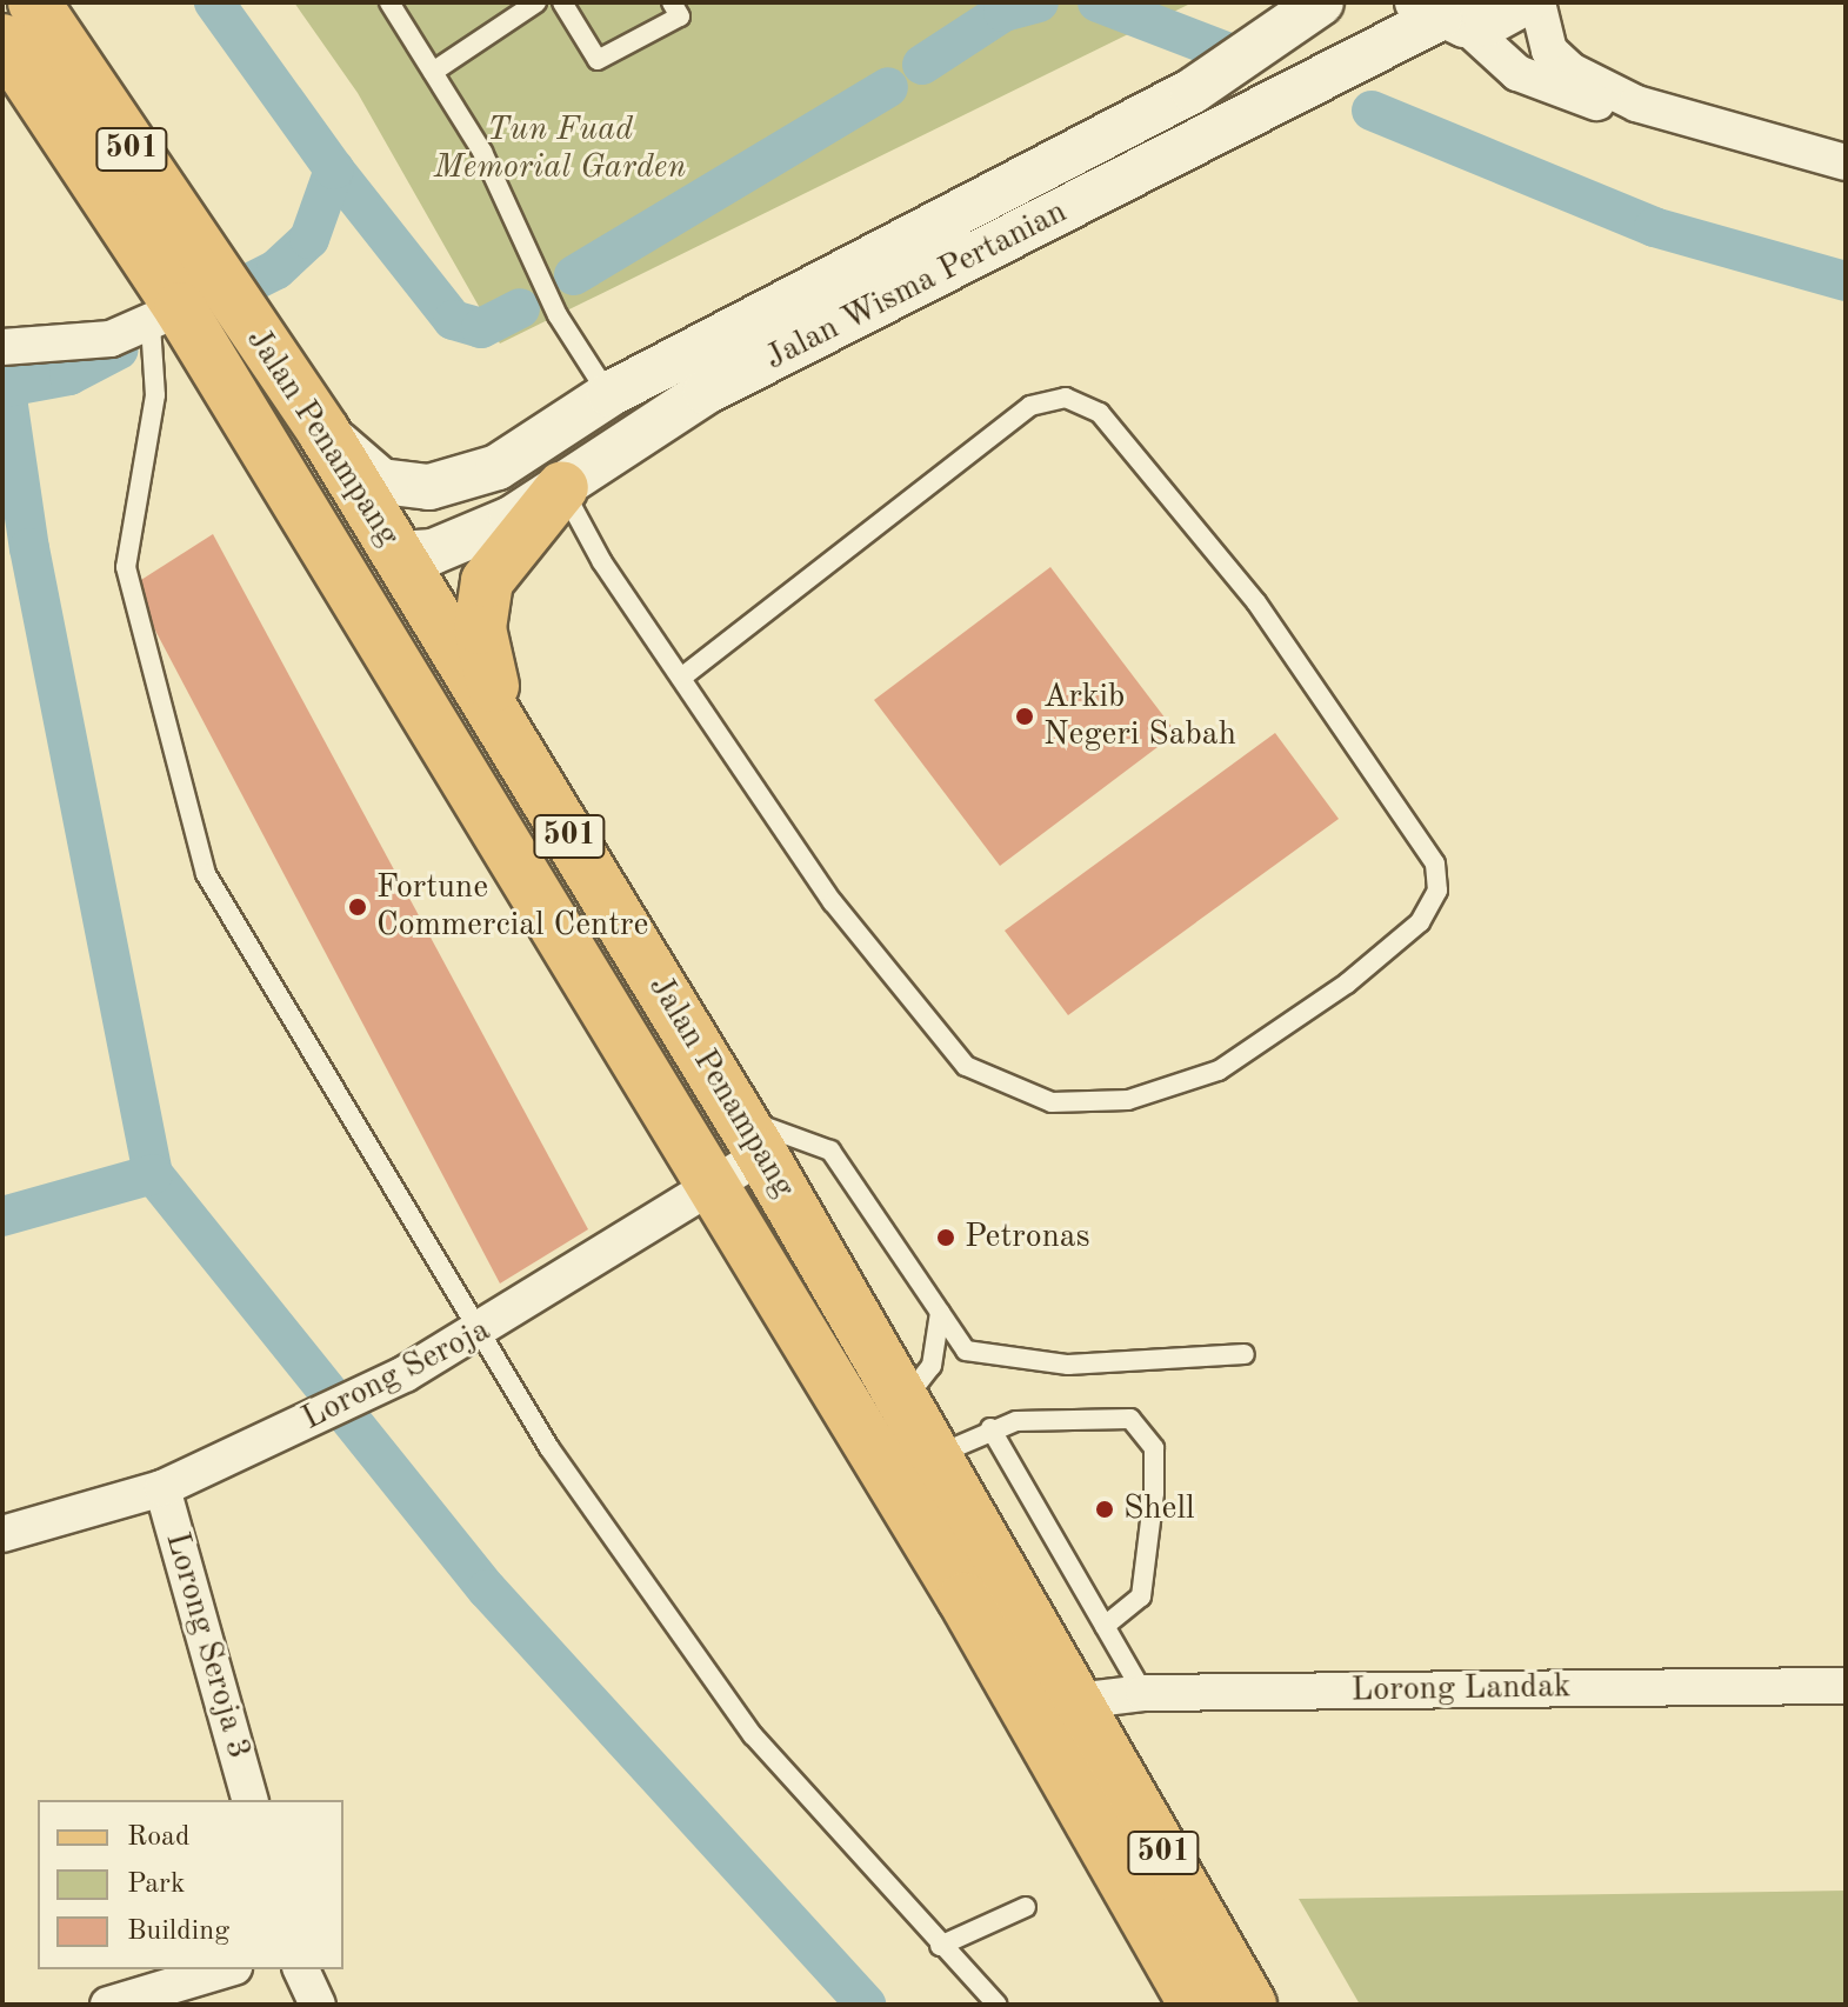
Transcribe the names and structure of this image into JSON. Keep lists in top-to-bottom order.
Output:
{
  "streets": {
    "main road": ["501", "Jalan Penampang"],
    "street": [
      "Jalan Wisma Pertanian",
      "Lorong Seroja",
      "Lorong Seroja 3",
      "Lorong Landak"
    ]
  },
  "crossings": [
    ["Jalan Wisma Pertanian", "Jalan Penampang"],
    ["Jalan Penampang", "Lorong Seroja"],
    ["Jalan Penampang", "Lorong Landak"],
    ["Lorong Seroja", "Lorong Seroja 3"]
  ],
  "parks": ["Tun Fuad Memorial Garden"],
  "places": [
    "Arkib Negeri Sabah",
    "Fortune Commercial Centre",
    "Petronas",
    "Shell"
  ],
  "legend": ["Road", "Park", "Building"]
}
